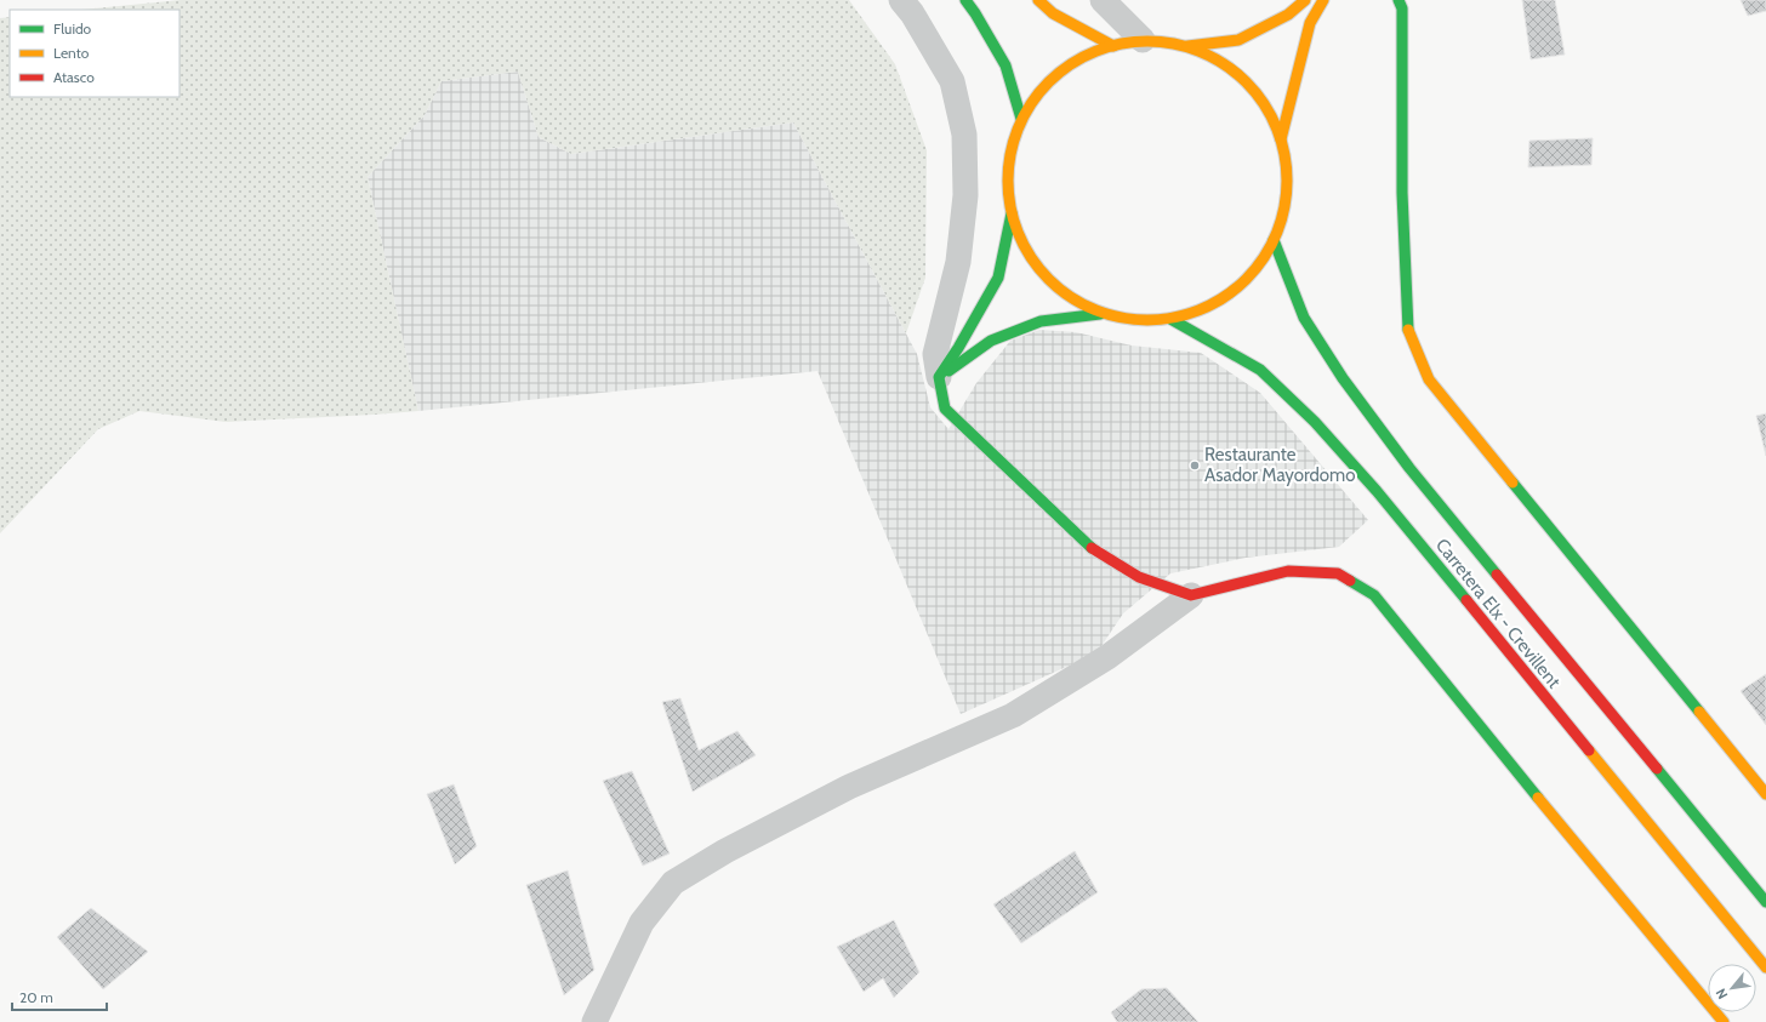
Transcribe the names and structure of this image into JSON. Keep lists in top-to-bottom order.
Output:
{
  "streets": {
    "main road": ["Carretera Elx - Crevillent"]
  },
  "places": ["Restaurante Asador Mayordomo"],
  "legend": ["Fluido", "Lento", "Atasco"],
  "scale_bar": "20 m",
  "north": "bottom left"
}
